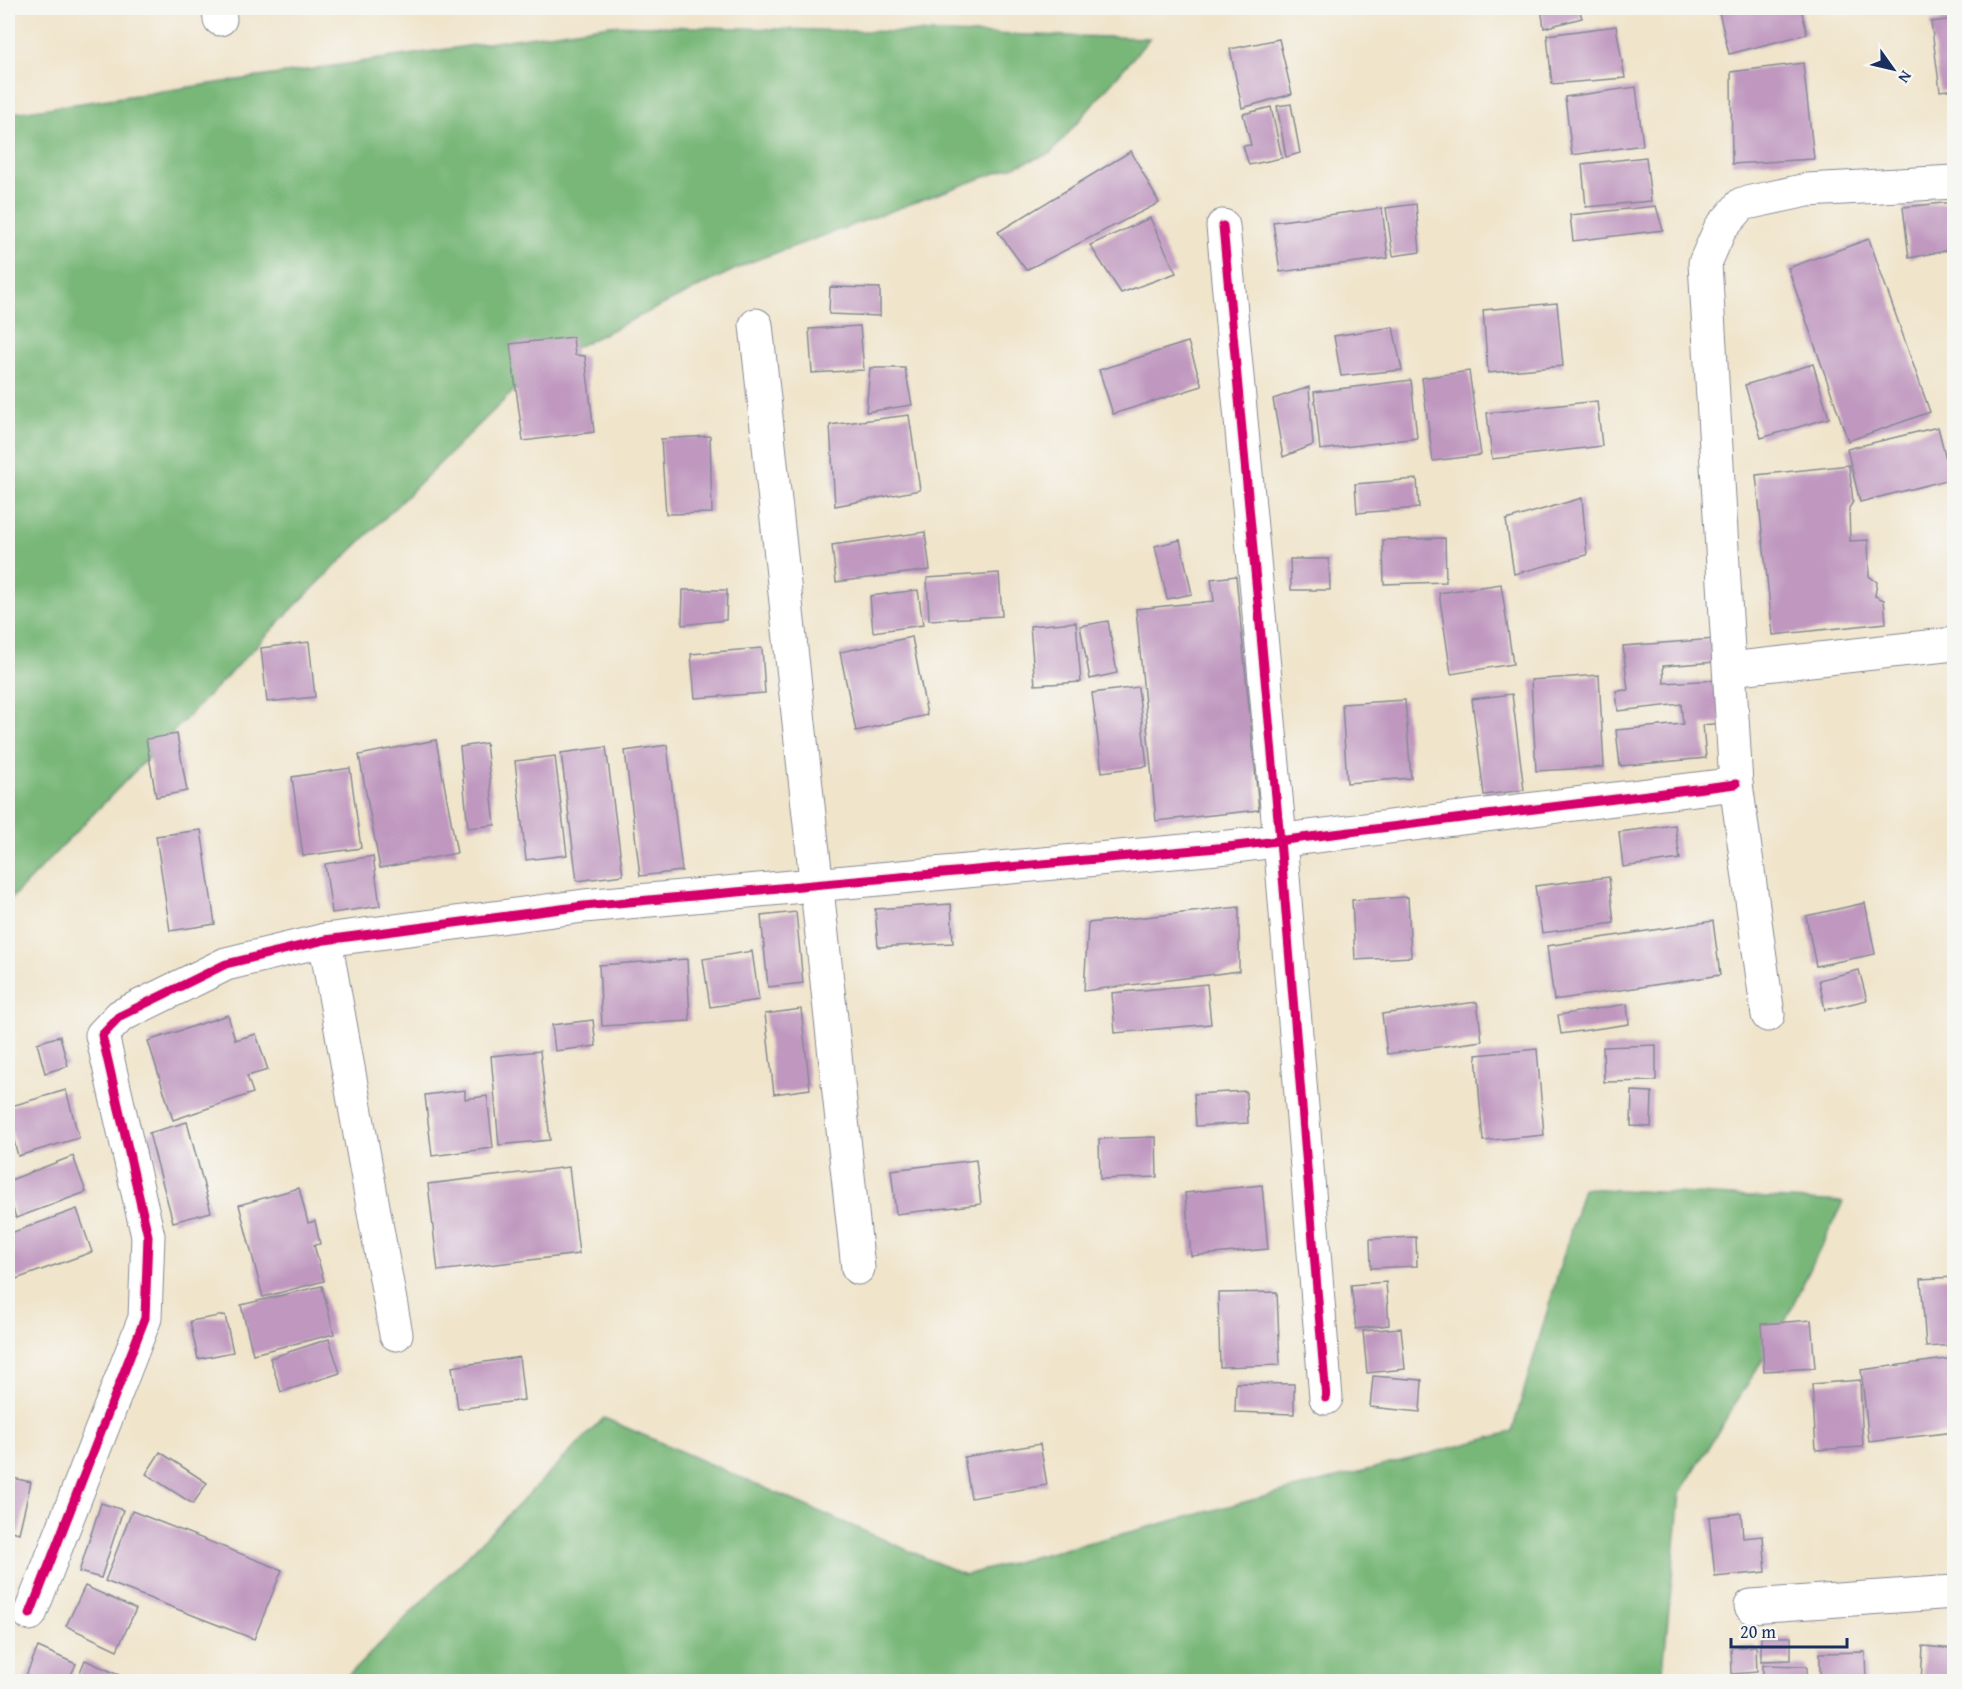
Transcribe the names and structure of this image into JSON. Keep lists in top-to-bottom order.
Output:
{
  "scale_bar": "20 m",
  "north": "bottom right"
}
